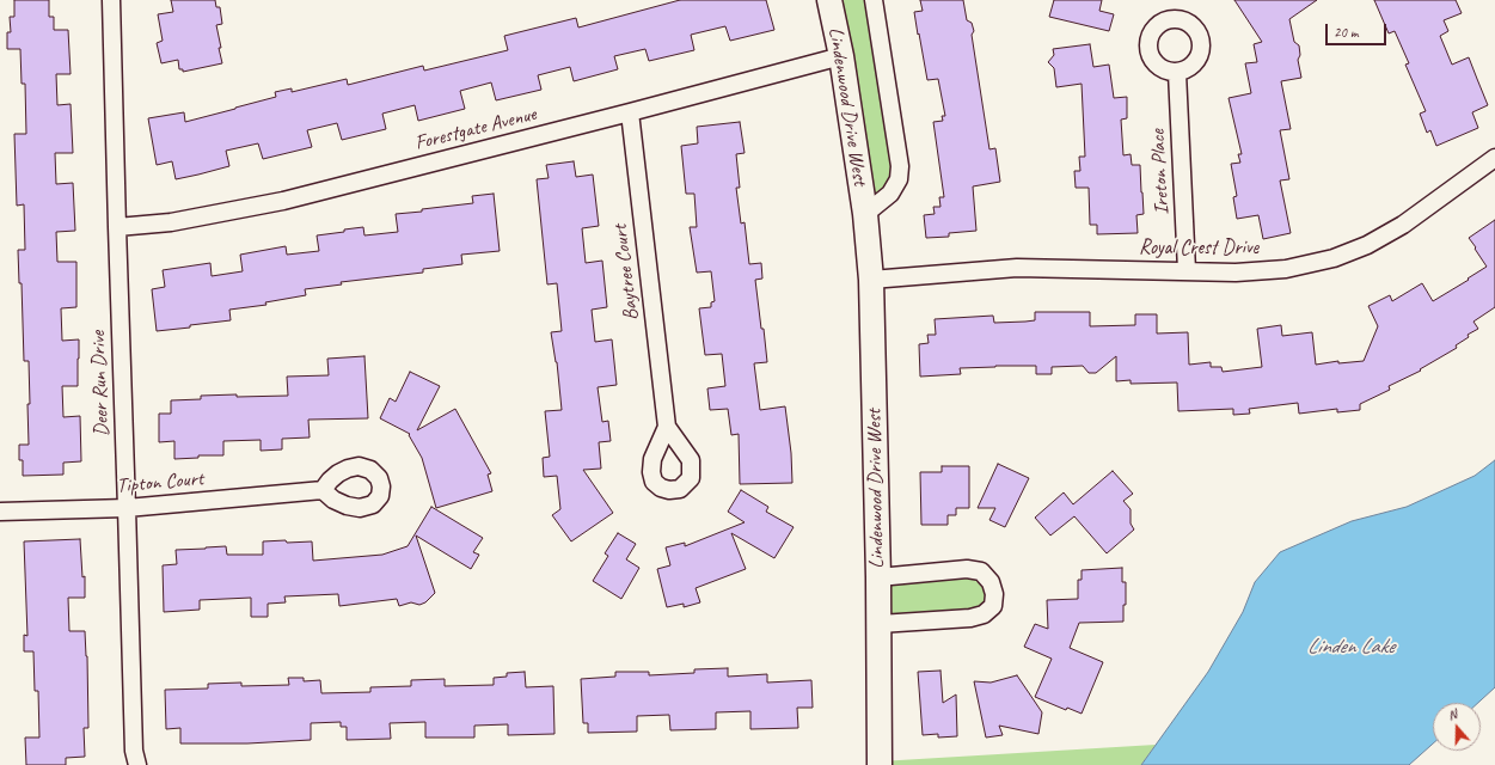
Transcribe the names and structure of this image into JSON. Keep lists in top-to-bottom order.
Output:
{
  "streets": {
    "street": [
      "Lindenwood Drive West",
      "Forestgate Avenue",
      "Ireton Place",
      "Royal Crest Drive",
      "Baytree Court",
      "Deer Run Drive",
      "Tipton Court"
    ]
  },
  "crossings": [
    ["Lindenwood Drive West", "Forestgate Avenue"],
    ["Lindenwood Drive West", "Royal Crest Drive"],
    ["Forestgate Avenue", "Baytree Court"],
    ["Forestgate Avenue", "Deer Run Drive"],
    ["Ireton Place", "Royal Crest Drive"],
    ["Deer Run Drive", "Tipton Court"]
  ],
  "water": ["Linden Lake"],
  "scale_bar": "20 m",
  "north": "top"
}
